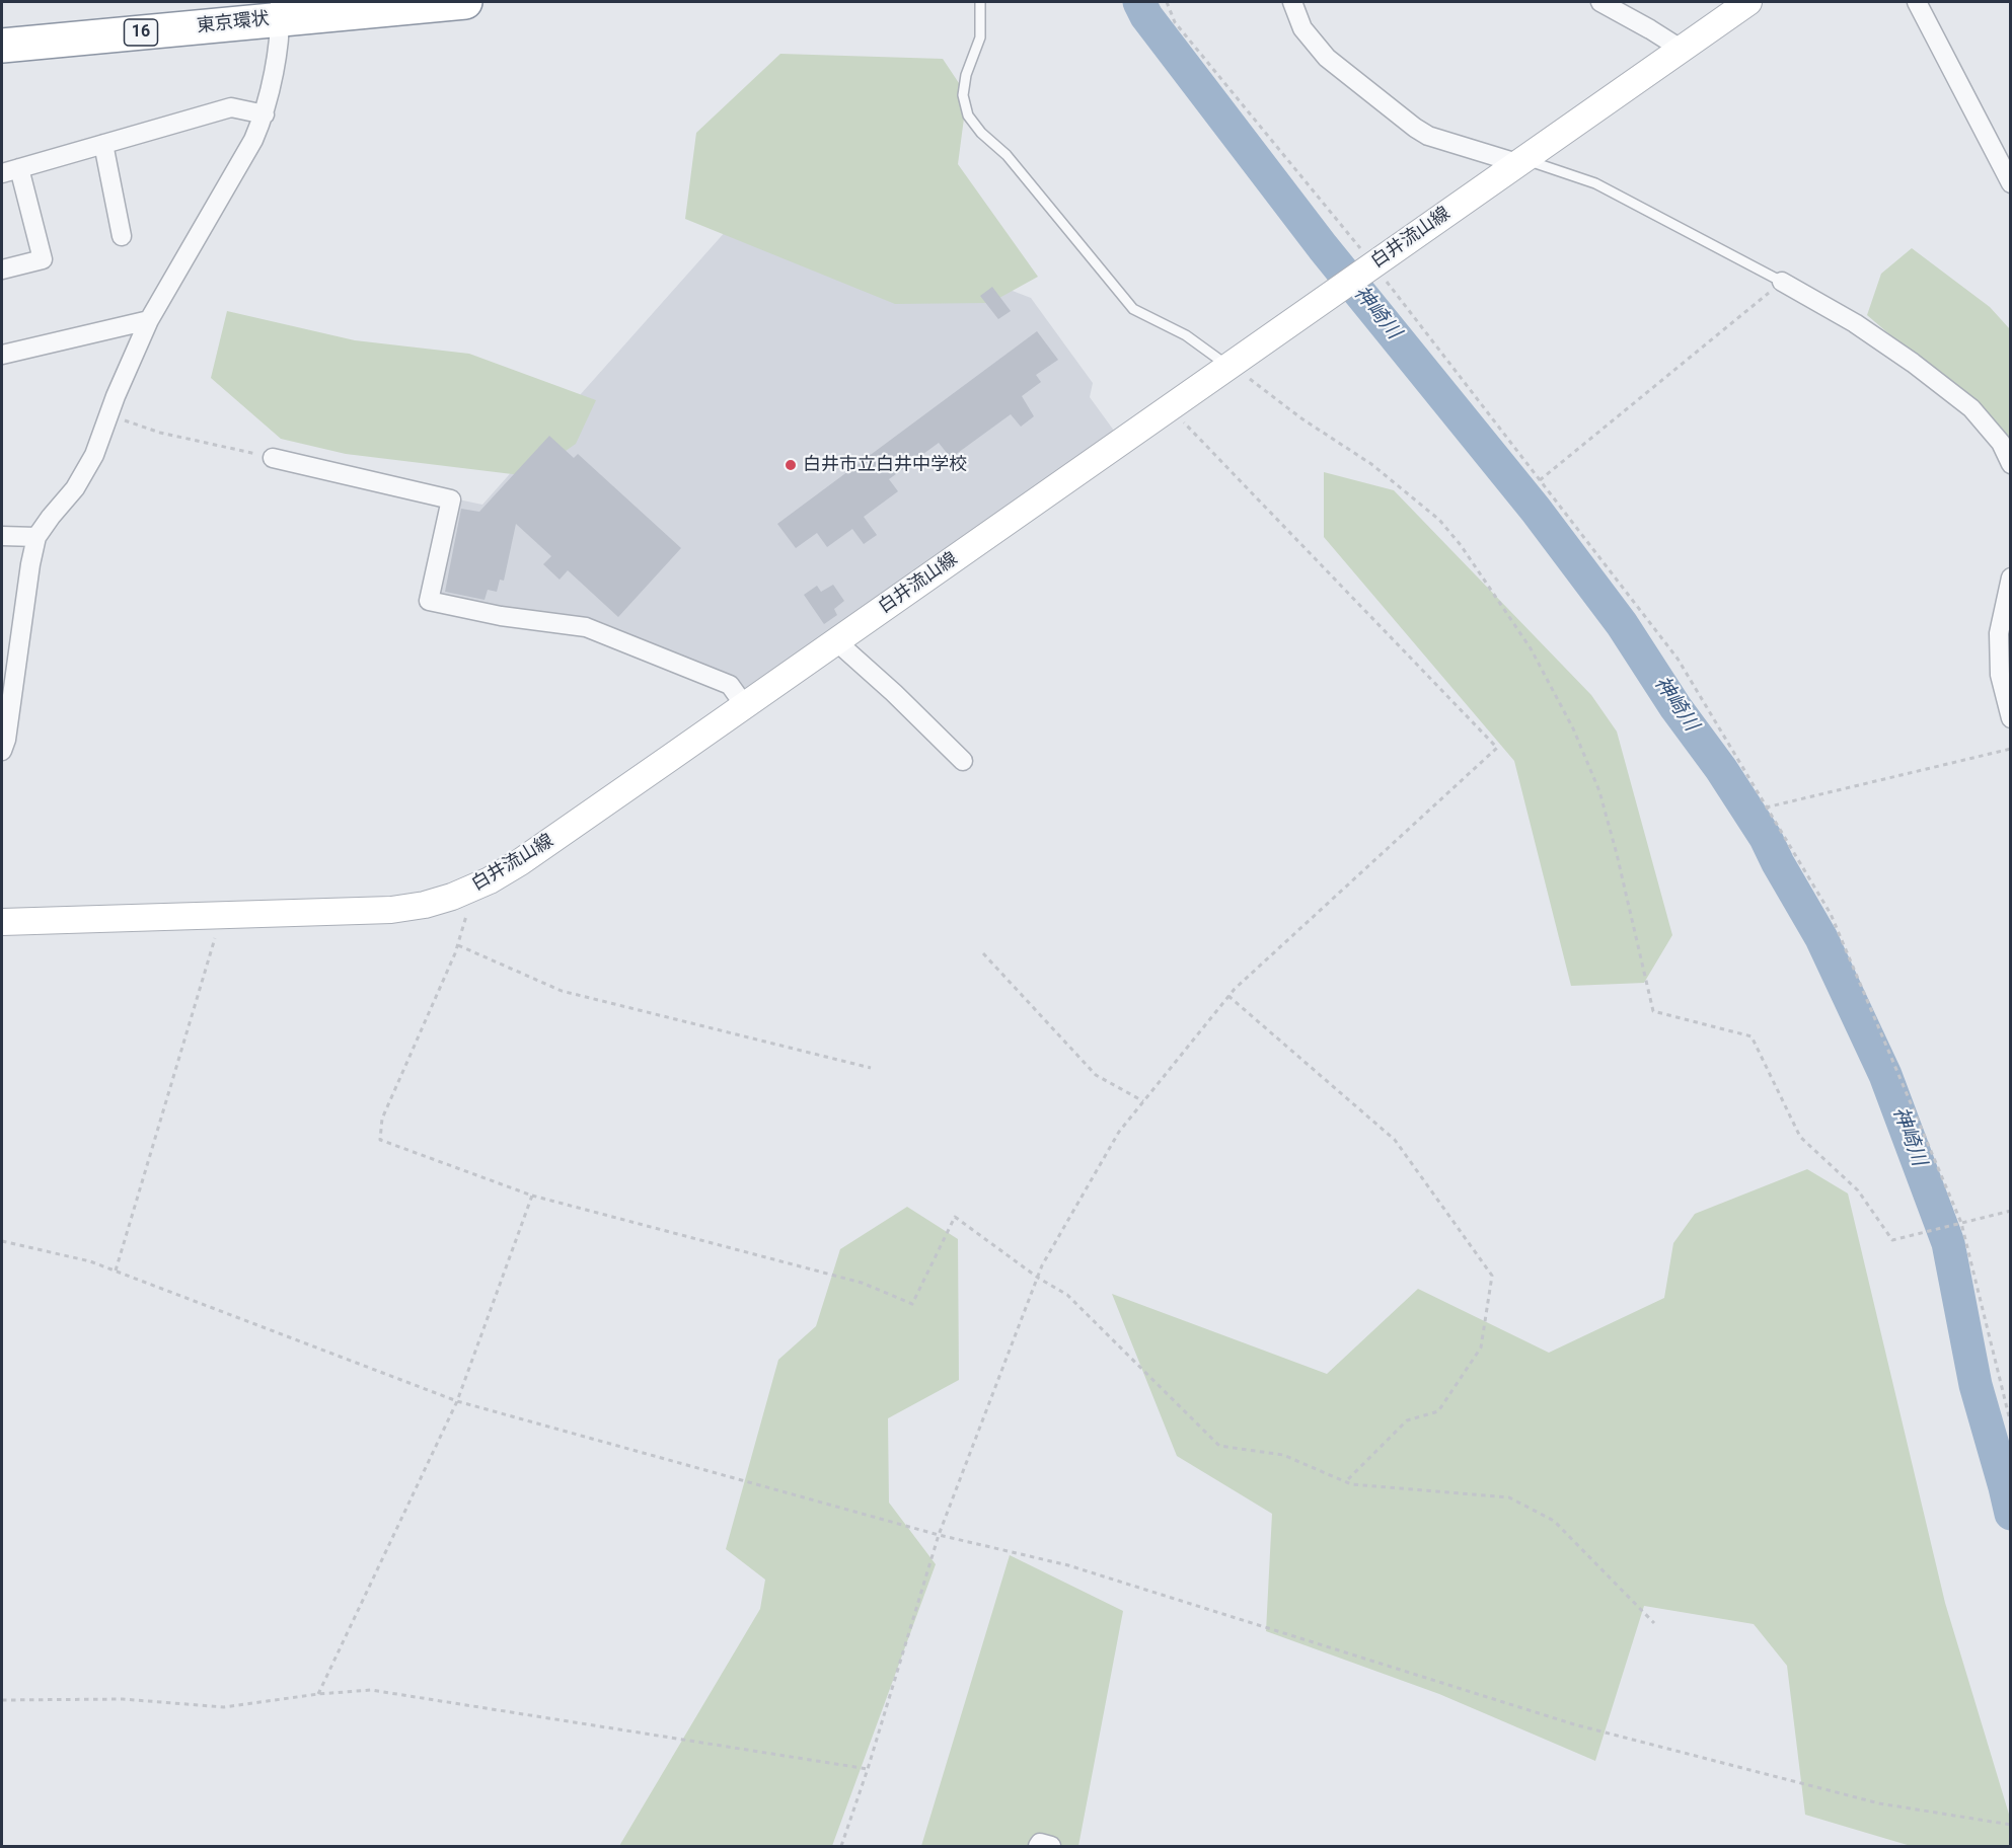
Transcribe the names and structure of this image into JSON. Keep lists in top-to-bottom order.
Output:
{
  "streets": {
    "highway": ["東京環状", "16"],
    "main road": ["白井流山線"]
  },
  "water": ["神崎川"],
  "places": ["白井市立白井中学校"]
}
